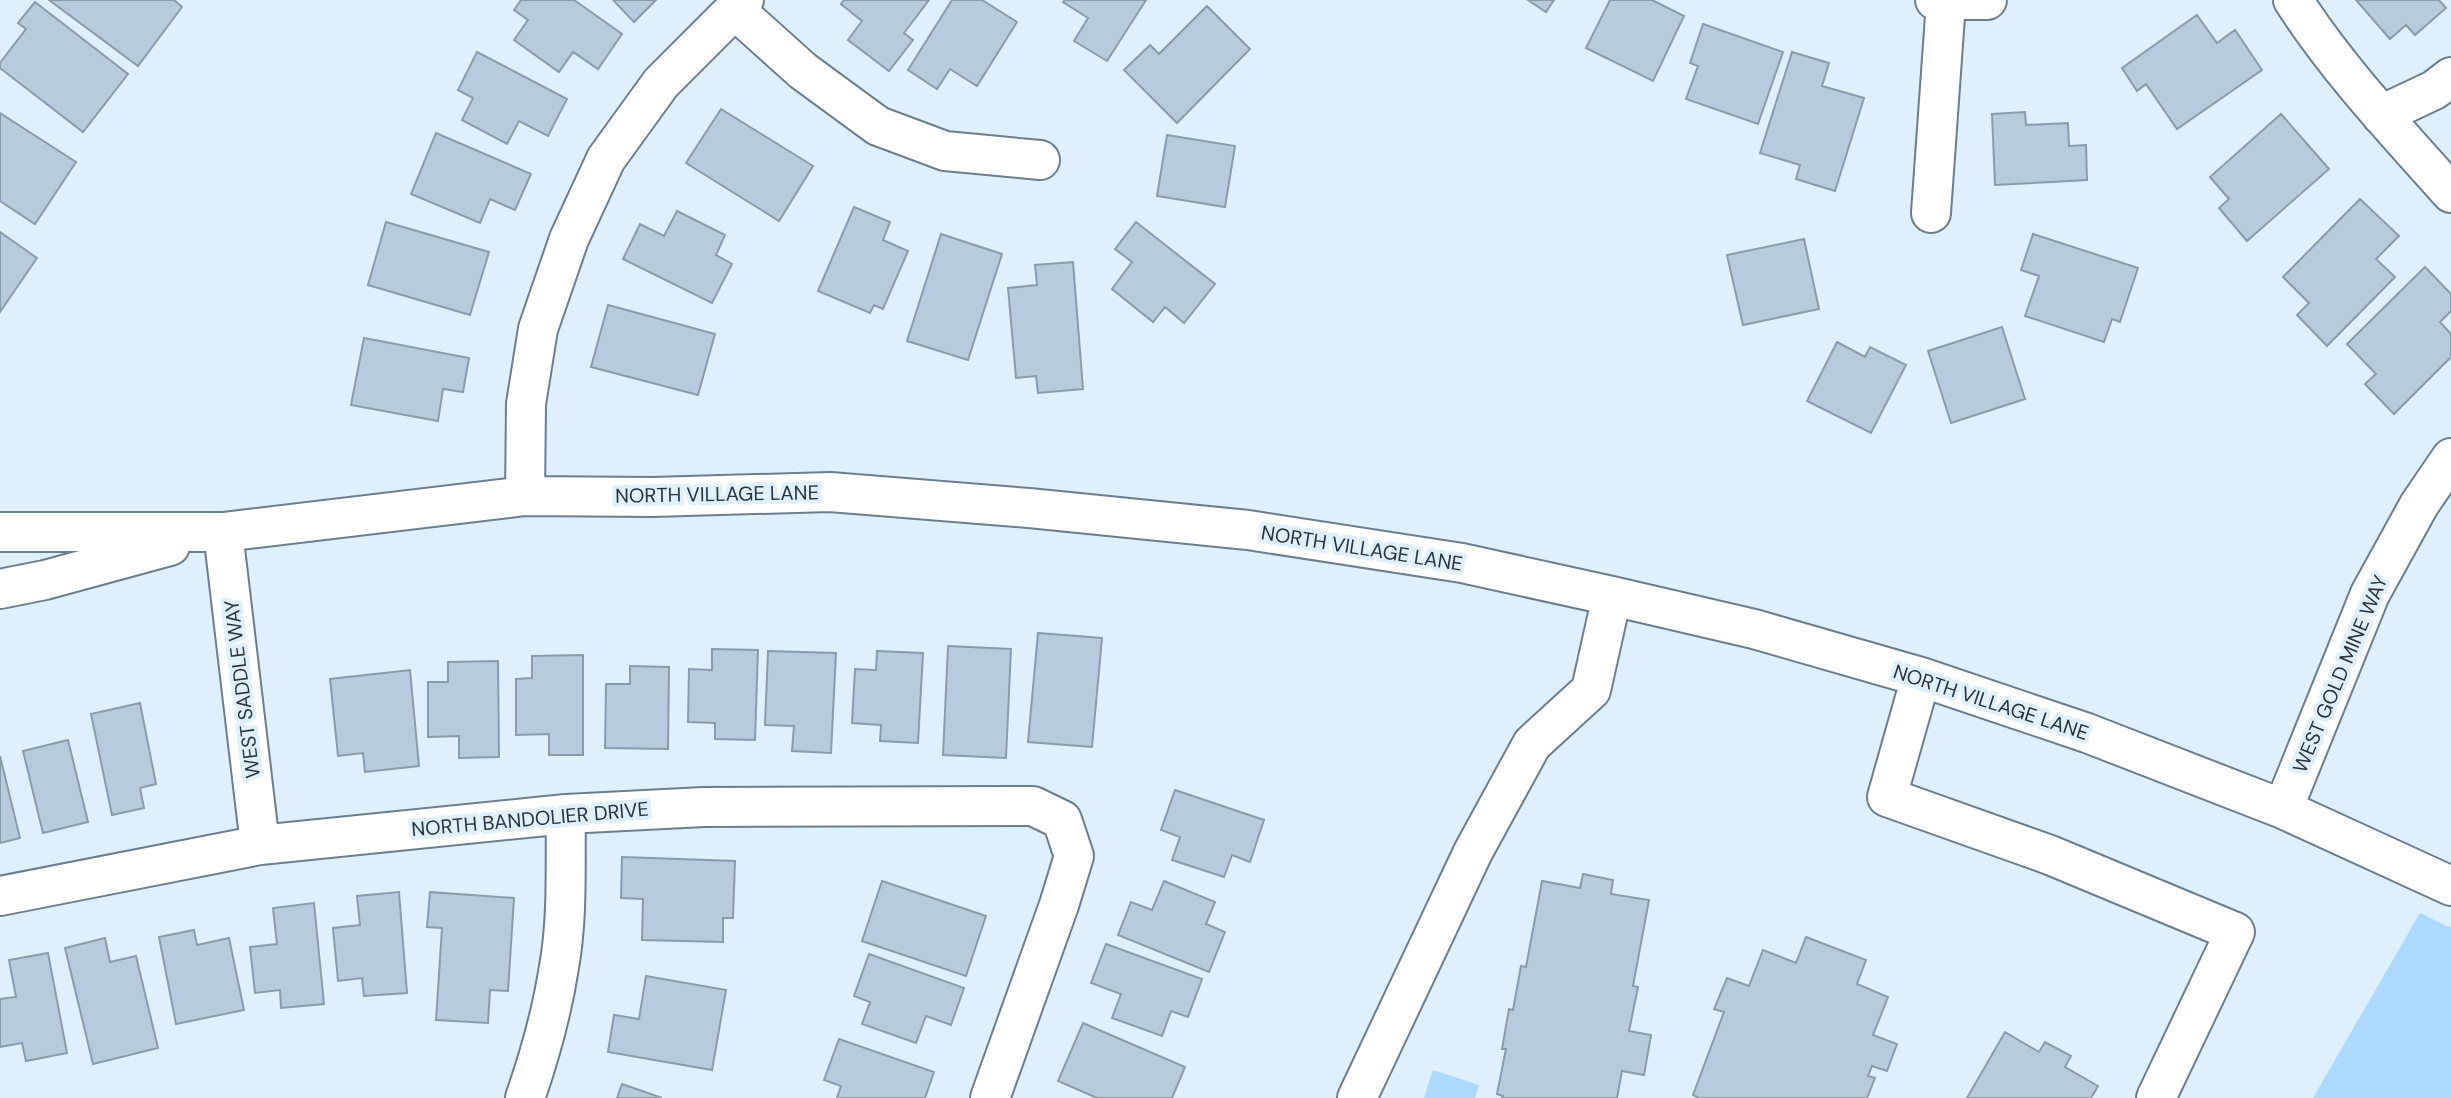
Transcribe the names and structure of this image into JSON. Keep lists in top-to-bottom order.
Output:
{
  "streets": {
    "street": [
      "NORTH VILLAGE LANE",
      "WEST GOLD MINE WAY",
      "WEST SADDLE WAY",
      "NORTH BANDOLIER DRIVE"
    ]
  },
  "crossings": [
    ["NORTH VILLAGE LANE", "WEST GOLD MINE WAY"],
    ["NORTH VILLAGE LANE", "WEST SADDLE WAY"],
    ["WEST SADDLE WAY", "NORTH BANDOLIER DRIVE"]
  ]
}
